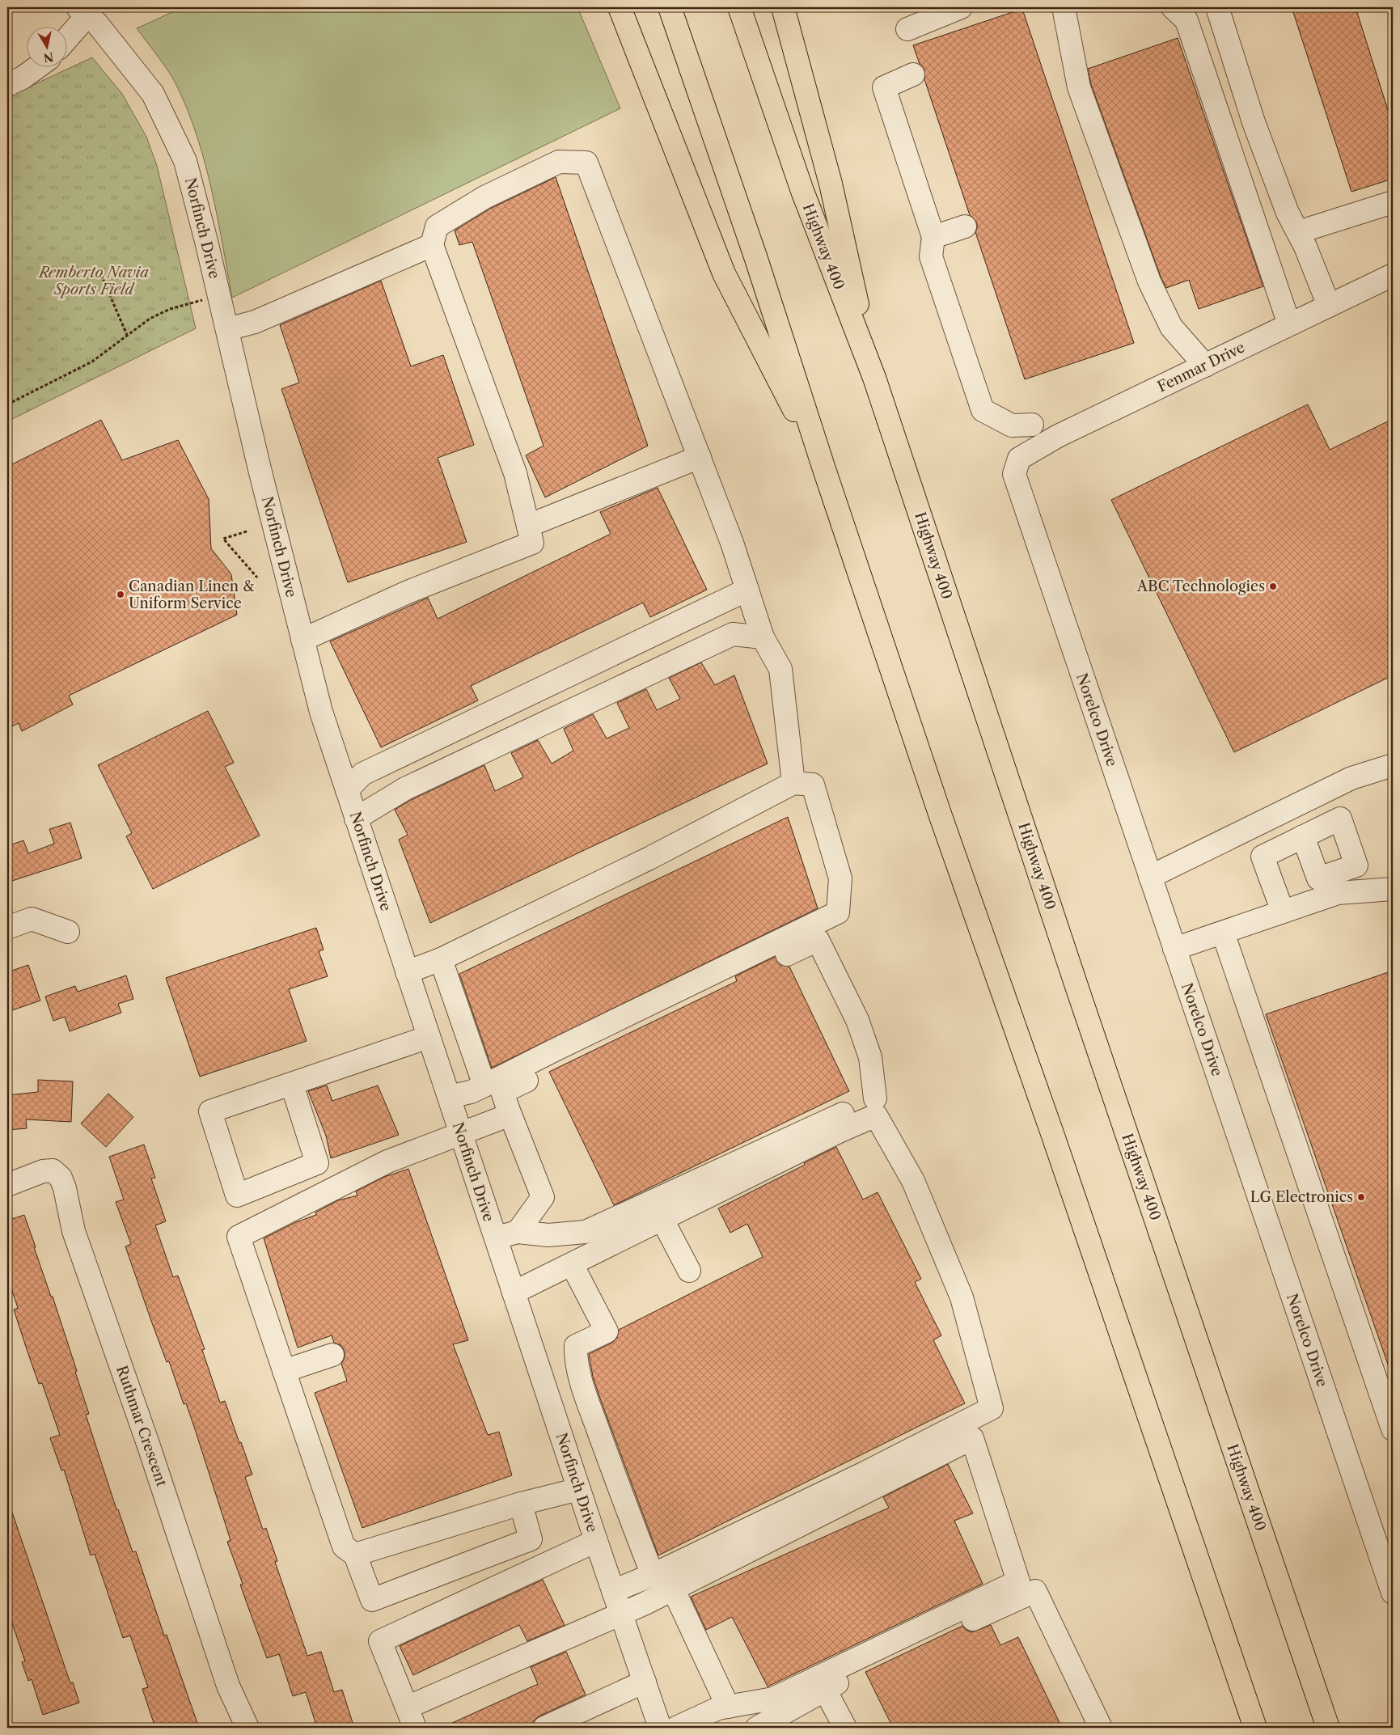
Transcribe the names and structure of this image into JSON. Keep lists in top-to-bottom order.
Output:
{
  "streets": {
    "highway": ["Highway 400"],
    "street": [
      "Norfinch Drive",
      "Fenmar Drive",
      "Norelco Drive",
      "Ruthmar Crescent"
    ]
  },
  "crossings": [
    ["Fenmar Drive", "Norelco Drive"]
  ],
  "parks": ["Remberto Navia Sports Field"],
  "places": ["ABC Technologies", "Canadian Linen & Uniform Service", "LG Electronics"],
  "north": "bottom"
}
